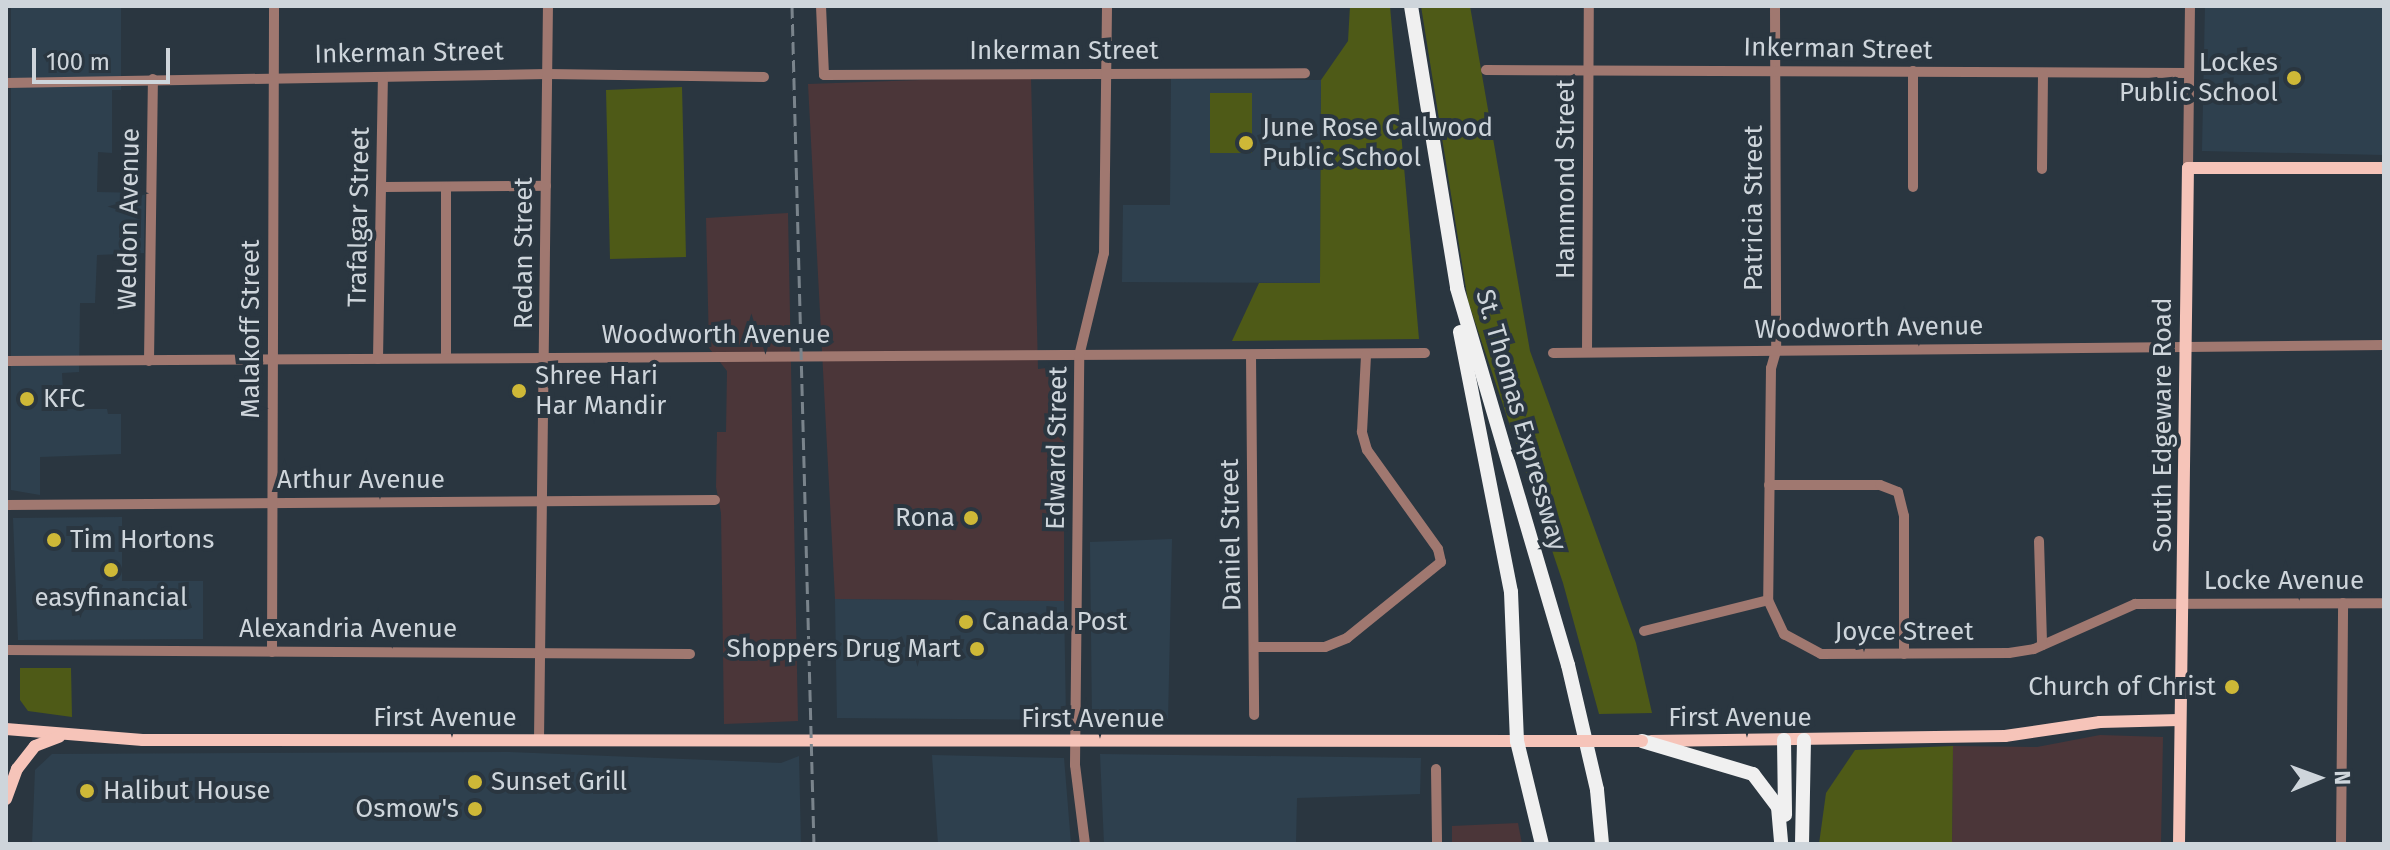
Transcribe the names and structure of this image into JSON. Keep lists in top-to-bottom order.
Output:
{
  "streets": {
    "highway": ["St. Thomas Expressway"],
    "main road": ["South Edgeware Road", "First Avenue"],
    "street": [
      "Inkerman Street",
      "Hammond Street",
      "Patricia Street",
      "Trafalgar Street",
      "Weldon Avenue",
      "Redan Street",
      "Woodworth Avenue",
      "Malakoff Street",
      "Edward Street",
      "Arthur Avenue",
      "Daniel Street",
      "Locke Avenue",
      "Alexandria Avenue",
      "Joyce Street"
    ]
  },
  "crossings": [
    ["Inkerman Street", "Hammond Street"],
    ["Inkerman Street", "Patricia Street"],
    ["Inkerman Street", "Trafalgar Street"],
    ["Inkerman Street", "Weldon Avenue"],
    ["Inkerman Street", "Redan Street"],
    ["Inkerman Street", "Malakoff Street"],
    ["Inkerman Street", "South Edgeware Road"],
    ["Inkerman Street", "Edward Street"],
    ["Hammond Street", "Woodworth Avenue"],
    ["Patricia Street", "Woodworth Avenue"],
    ["Patricia Street", "Joyce Street"],
    ["Trafalgar Street", "Woodworth Avenue"],
    ["Weldon Avenue", "Woodworth Avenue"],
    ["Redan Street", "Woodworth Avenue"],
    ["Redan Street", "Arthur Avenue"],
    ["Redan Street", "Alexandria Avenue"],
    ["Redan Street", "First Avenue"],
    ["Woodworth Avenue", "Malakoff Street"],
    ["Woodworth Avenue", "South Edgeware Road"],
    ["Woodworth Avenue", "Edward Street"],
    ["Woodworth Avenue", "Daniel Street"],
    ["Malakoff Street", "Arthur Avenue"],
    ["Malakoff Street", "Alexandria Avenue"],
    ["South Edgeware Road", "Locke Avenue"],
    ["South Edgeware Road", "Joyce Street"],
    ["South Edgeware Road", "First Avenue"],
    ["Edward Street", "First Avenue"],
    ["Locke Avenue", "Joyce Street"]
  ],
  "places": [
    "Lockes Public School",
    "June Rose Callwood Public School",
    "Shree Hari Har Mandir",
    "KFC",
    "Rona",
    "Tim Hortons",
    "easyfinancial",
    "Canada Post",
    "Shoppers Drug Mart",
    "Church of Christ",
    "Sunset Grill",
    "Halibut House",
    "Osmow's"
  ],
  "scale_bar": "100 m",
  "north": "right"
}
